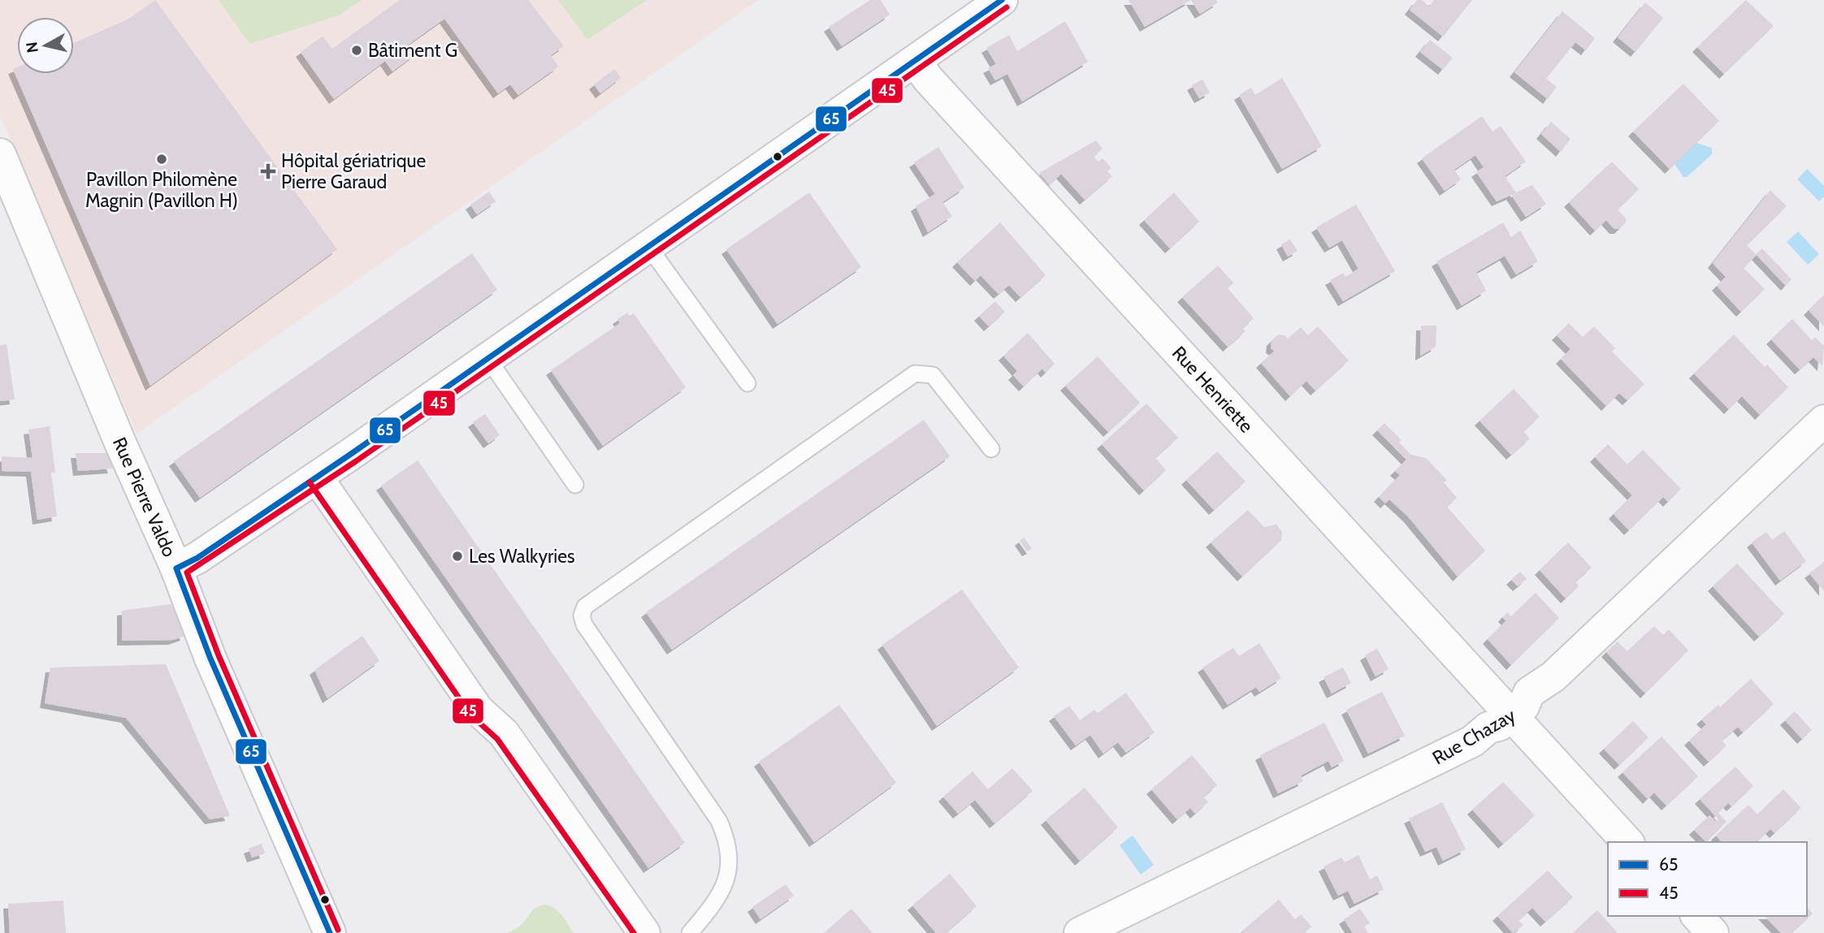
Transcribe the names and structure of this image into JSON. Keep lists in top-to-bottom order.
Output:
{
  "streets": {
    "street": ["Rue Henriette", "Rue Pierre Valdo", "Rue Chazay"]
  },
  "crossings": [
    ["Rue Henriette", "Rue Chazay"]
  ],
  "places": {
    "other": ["Bâtiment G", "Pavillon Philomène Magnin (Pavillon H)", "Les Walkyries"],
    "health": ["Hôpital gériatrique Pierre Garaud"]
  },
  "lines": ["transit line 65", "transit line 45"],
  "legend": ["65", "45"],
  "north": "left"
}
